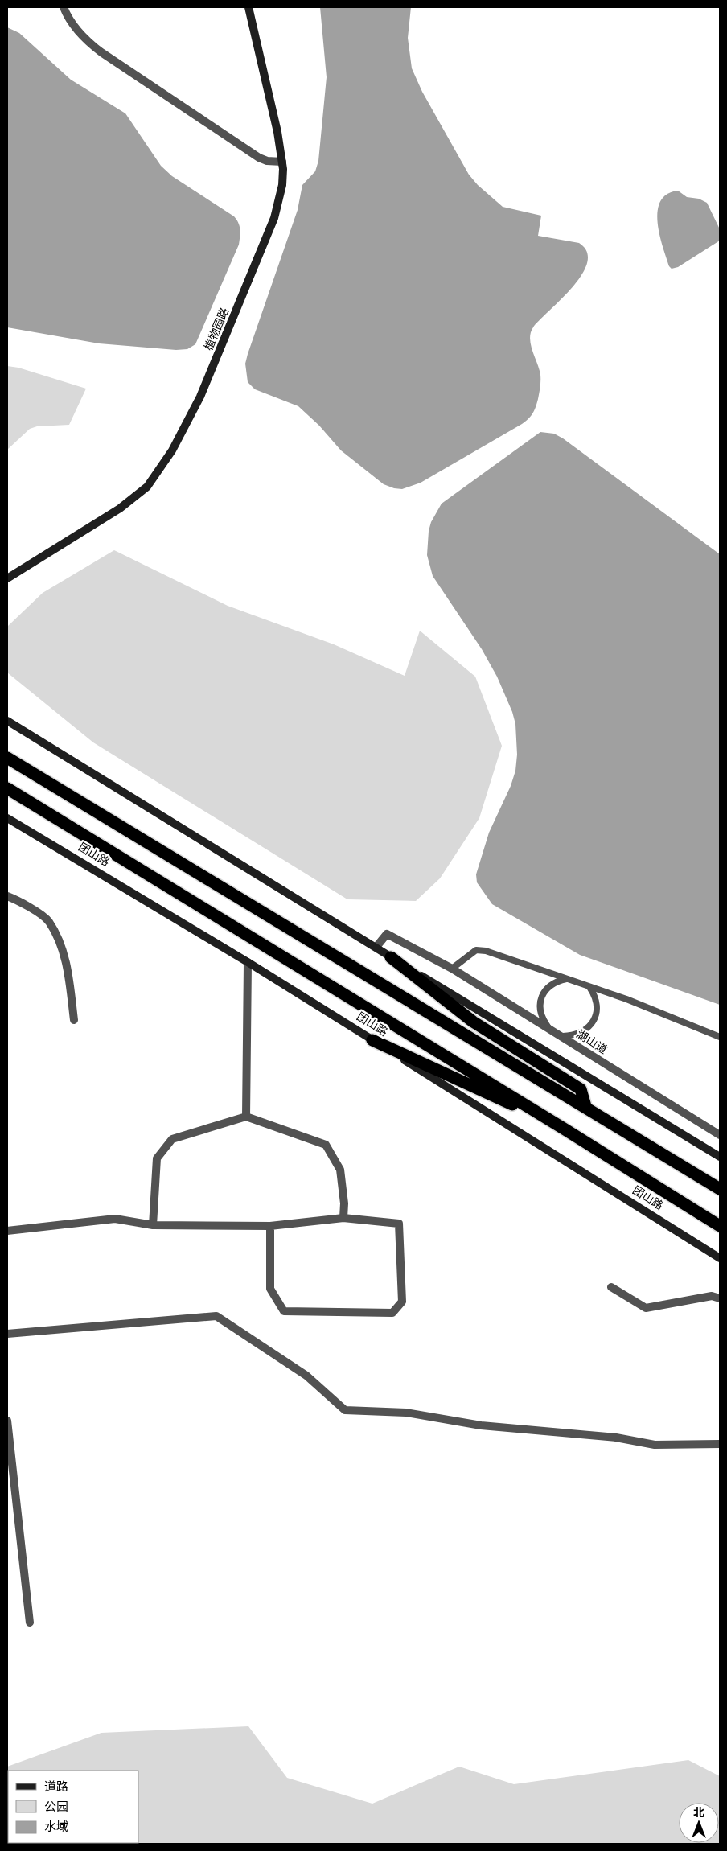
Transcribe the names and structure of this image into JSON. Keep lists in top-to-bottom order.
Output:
{
  "streets": {
    "highway": ["团山路"],
    "main road": ["植物园路"],
    "street": ["湖山道"]
  },
  "legend": ["道路", "公园", "水域"],
  "north": "top"
}
